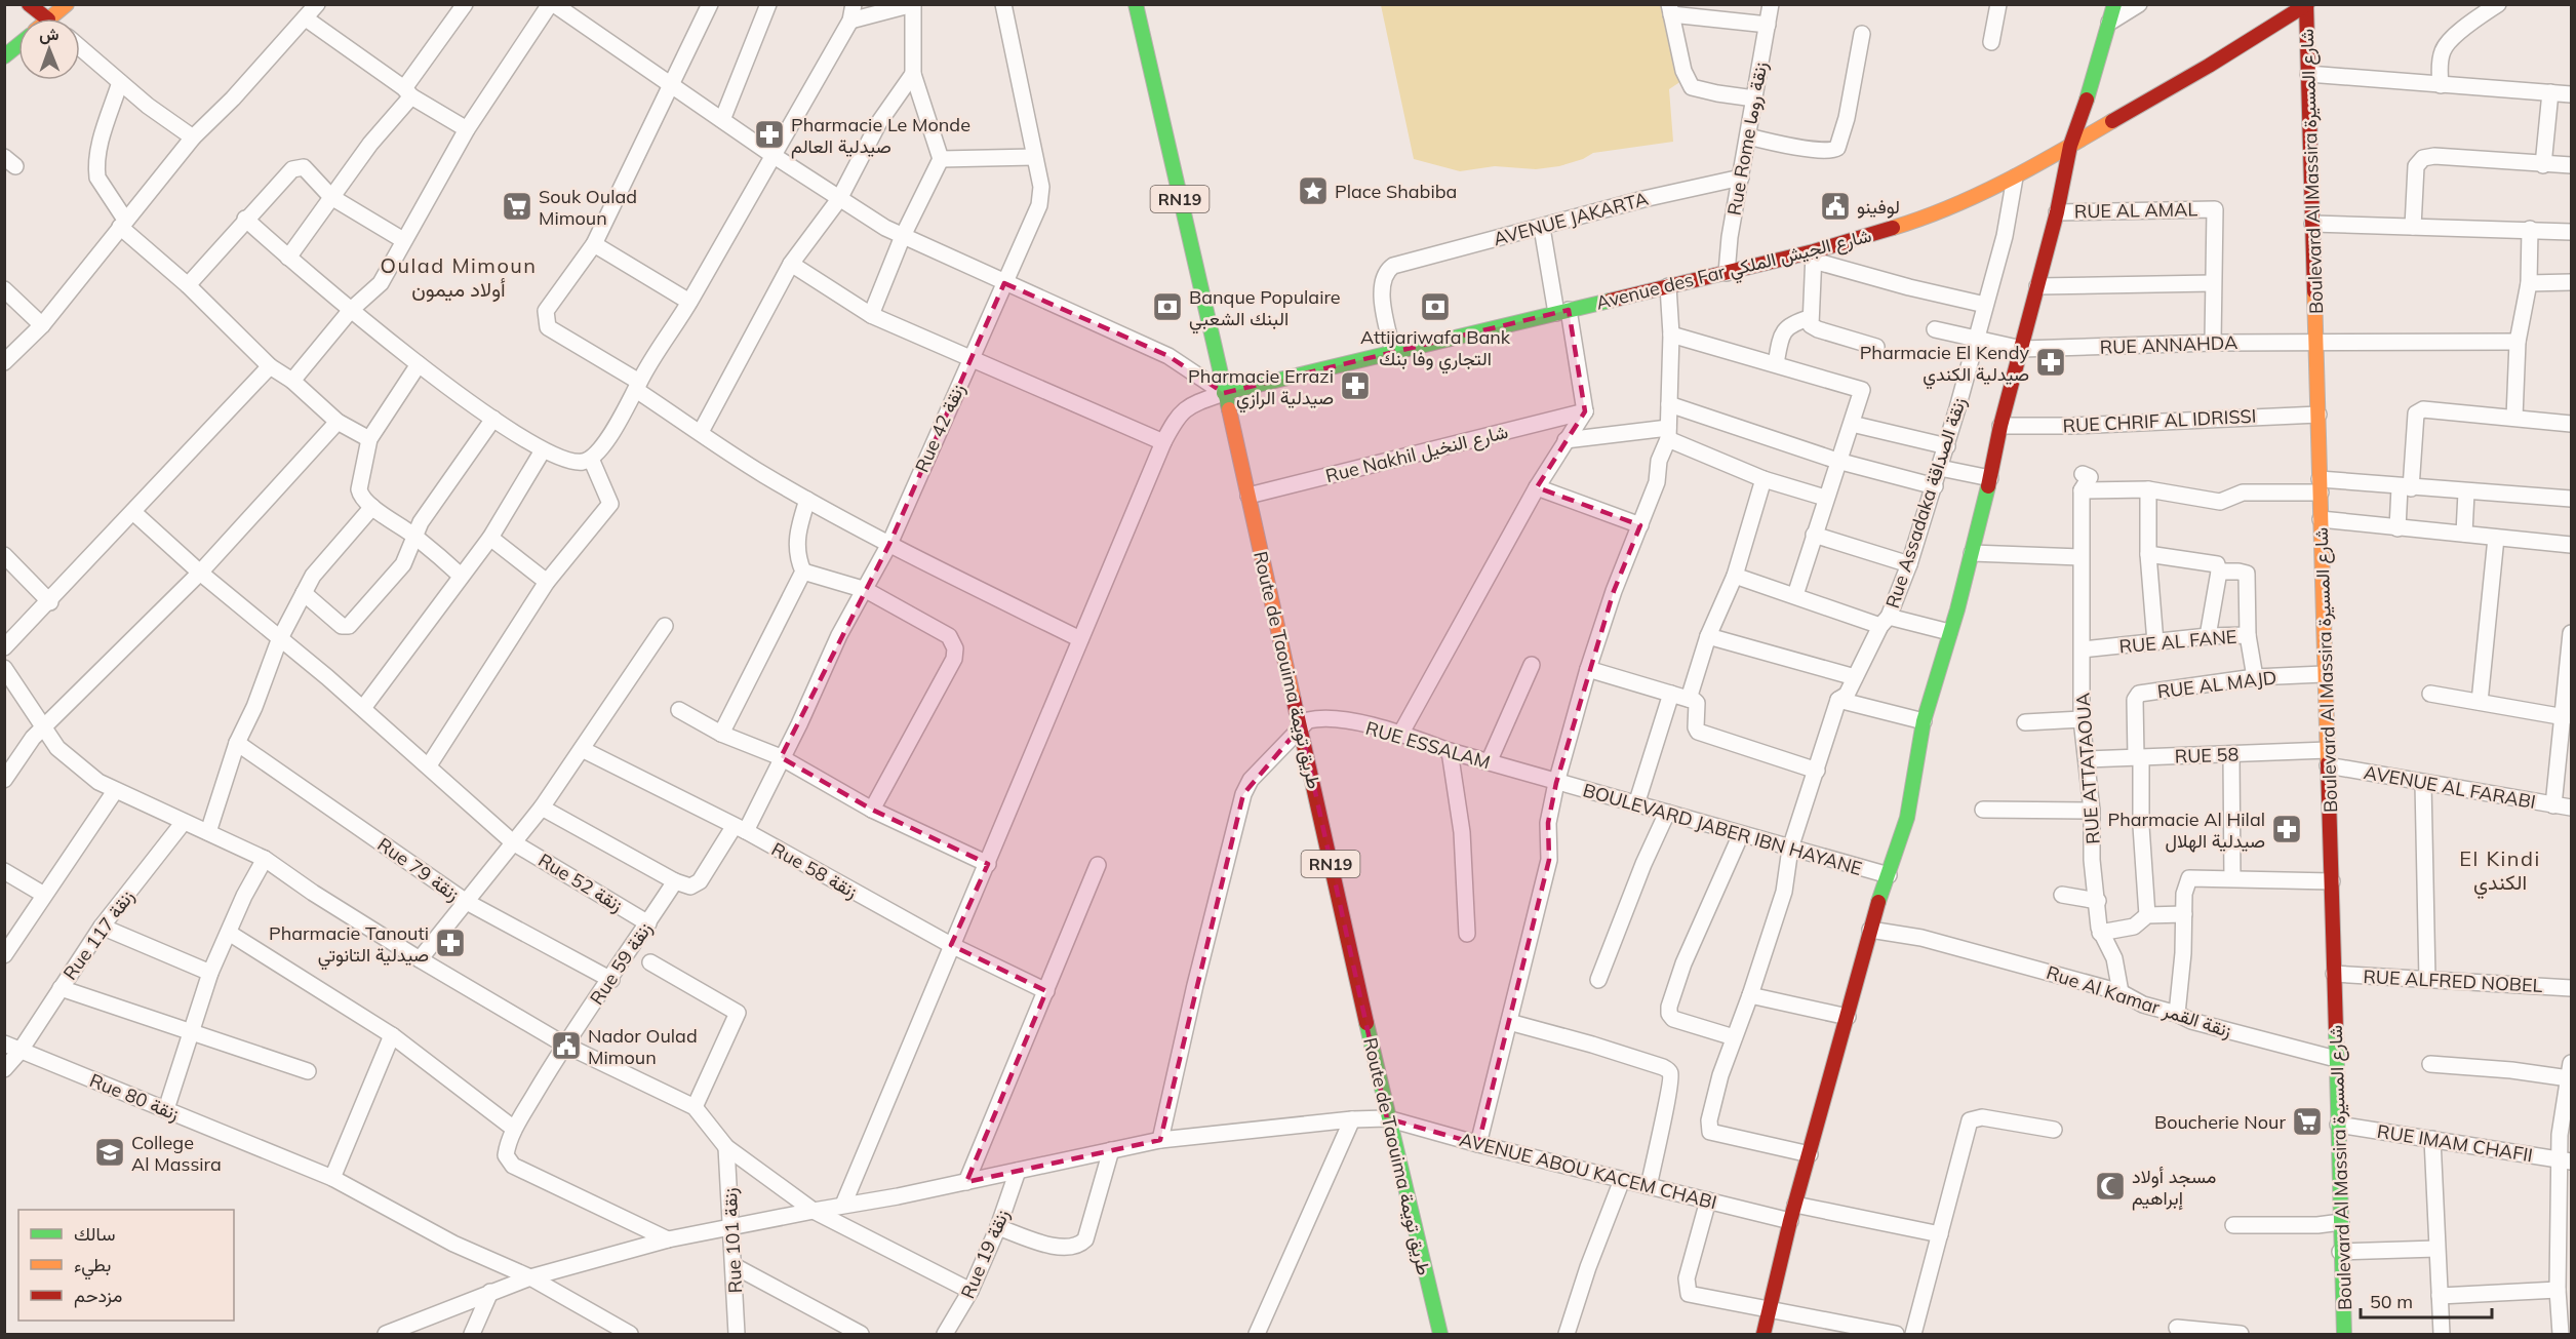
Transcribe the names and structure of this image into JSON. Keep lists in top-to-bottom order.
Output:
{
  "streets": {
    "main road": [
      "Boulevard Al Massira شارع المسيرة",
      "RN19",
      "Avenue des Far شارع الجيش الملكي",
      "Route de Taouima طريق تويمة"
    ],
    "street": [
      "Rue Rome زنقة روما",
      "RUE AL AMAL",
      "AVENUE JAKARTA",
      "RUE ANNAHDA",
      "RUE CHRIF AL IDRISSI",
      "Rue 42 زنقة",
      "Rue Nakhil شارع النخيل",
      "Rue Assadaka زنقة الصداقة",
      "RUE AL FANE",
      "RUE AL MAJD",
      "RUE ESSALAM",
      "RUE 58",
      "RUE ATTATAOUA",
      "AVENUE AL FARABI",
      "BOULEVARD JABER IBN HAYANE",
      "Rue 79 زنقة",
      "Rue 58 زنقة",
      "Rue 52 زنقة",
      "Rue 117 زنقة",
      "Rue 59 زنقة",
      "RUE ALFRED NOBEL",
      "Rue Al Kamar زنقة القمر",
      "Rue 80 زنقة",
      "RUE IMAM CHAFII",
      "AVENUE ABOU KACEM CHABI",
      "Rue 101 زنقة",
      "Rue 19 زنقة"
    ]
  },
  "crossings": [
    ["Rue Rome زنقة روما", "AVENUE JAKARTA"],
    ["Rue Rome زنقة روما", "Avenue des Far شارع الجيش الملكي"],
    ["Boulevard Al Massira شارع المسيرة", "Avenue des Far شارع الجيش الملكي"],
    ["Boulevard Al Massira شارع المسيرة", "RUE ANNAHDA"],
    ["Boulevard Al Massira شارع المسيرة", "RUE CHRIF AL IDRISSI"],
    ["Boulevard Al Massira شارع المسيرة", "RUE AL MAJD"],
    ["Boulevard Al Massira شارع المسيرة", "RUE 58"],
    ["Boulevard Al Massira شارع المسيرة", "AVENUE AL FARABI"],
    ["Boulevard Al Massira شارع المسيرة", "RUE ALFRED NOBEL"],
    ["Boulevard Al Massira شارع المسيرة", "Rue Al Kamar زنقة القمر"],
    ["Boulevard Al Massira شارع المسيرة", "RUE IMAM CHAFII"],
    ["AVENUE JAKARTA", "Avenue des Far شارع الجيش الملكي"],
    ["Avenue des Far شارع الجيش الملكي", "Rue Assadaka زنقة الصداقة"],
    ["Avenue des Far شارع الجيش الملكي", "Route de Taouima طريق تويمة"],
    ["RUE ANNAHDA", "Rue Assadaka زنقة الصداقة"],
    ["Rue 42 زنقة", "Rue 58 زنقة"],
    ["Rue 42 زنقة", "Rue 59 زنقة"],
    ["Rue Nakhil شارع النخيل", "Route de Taouima طريق تويمة"],
    ["Rue Assadaka زنقة الصداقة", "BOULEVARD JABER IBN HAYANE"],
    ["RUE AL FANE", "RUE AL MAJD"],
    ["RUE AL FANE", "RUE ATTATAOUA"],
    ["Route de Taouima طريق تويمة", "RUE ESSALAM"],
    ["Route de Taouima طريق تويمة", "AVENUE ABOU KACEM CHABI"],
    ["RUE AL MAJD", "RUE 58"],
    ["RUE ESSALAM", "BOULEVARD JABER IBN HAYANE"],
    ["RUE 58", "RUE ATTATAOUA"],
    ["RUE 58", "AVENUE AL FARABI"],
    ["RUE ATTATAOUA", "Rue Al Kamar زنقة القمر"],
    ["Rue 79 زنقة", "Rue 59 زنقة"],
    ["Rue 52 زنقة", "Rue 59 زنقة"],
    ["Rue 117 زنقة", "Rue 80 زنقة"],
    ["Rue 59 زنقة", "AVENUE ABOU KACEM CHABI"],
    ["Rue 80 زنقة", "AVENUE ABOU KACEM CHABI"],
    ["AVENUE ABOU KACEM CHABI", "Rue 101 زنقة"],
    ["AVENUE ABOU KACEM CHABI", "Rue 19 زنقة"]
  ],
  "districts": ["Oulad Mimoun أولاد ميمون", "El Kindi الكندي"],
  "places": {
    "pharmacy": [
      "Pharmacie Le Monde صيدلية العالم",
      "Pharmacie El Kendy صيدلية الكندي",
      "Pharmacie Errazi صيدلية الرازي",
      "Pharmacie Al Hilal صيدلية الهلال",
      "Pharmacie Tanouti صيدلية التانوتي"
    ],
    "place": ["Place Shabiba"],
    "supermarket": ["Souk Oulad Mimoun", "Boucherie Nour"],
    "public building": ["لوفينو", "Nador Oulad Mimoun"],
    "bank": ["Banque Populaire البنك الشعبي", "Attijariwafa Bank التجاري وفا بنك"],
    "school or university": ["College Al Massira"],
    "mosque": ["مسجد أولاد إبراهيم"]
  },
  "legend": ["سالك", "بطيء", "مزدحم"],
  "scale_bar": "50 m",
  "north": "top"
}
